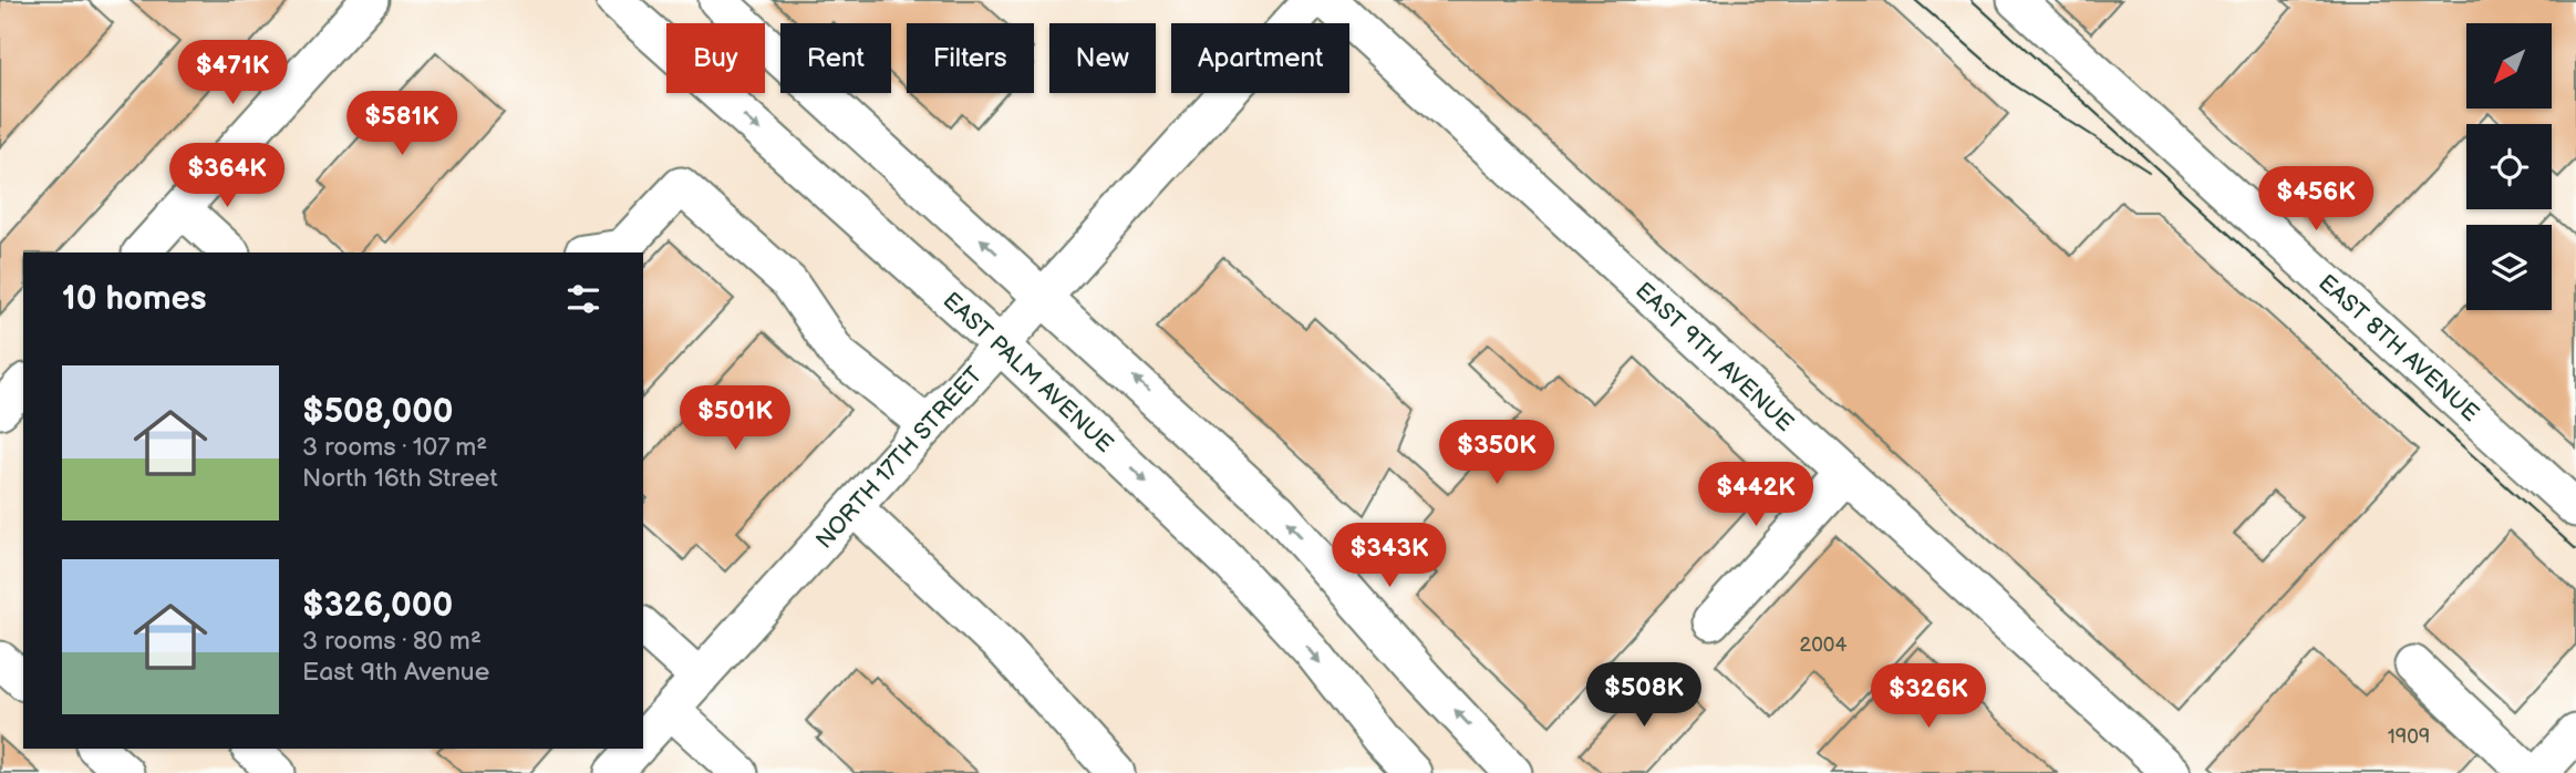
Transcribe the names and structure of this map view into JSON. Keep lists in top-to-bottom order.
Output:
{
  "streets": {
    "street": [
      "EAST 8TH AVENUE",
      "EAST 9TH AVENUE",
      "EAST PALM AVENUE",
      "NORTH 17TH STREET"
    ]
  },
  "crossings": [
    ["EAST PALM AVENUE", "NORTH 17TH STREET"]
  ],
  "house_numbers": ["2004", "1909"],
  "north": "bottom left",
  "page": {
    "chip": [
      "Buy",
      "Rent",
      "Filters",
      "New",
      "Apartment"
    ],
    "price": [
      "$471K",
      "$581K",
      "$364K",
      "$456K",
      "$501K",
      "$350K",
      "$442K",
      "$343K",
      "$508K",
      "$326K"
    ],
    "heading": "10 homes",
    "list": [
      {
        "name": "$508,000",
        "note": "3 rooms · 107 m² · North 16th Street"
      },
      {
        "name": "$326,000",
        "note": "3 rooms · 80 m² · East 9th Avenue"
      }
    ]
  }
}
